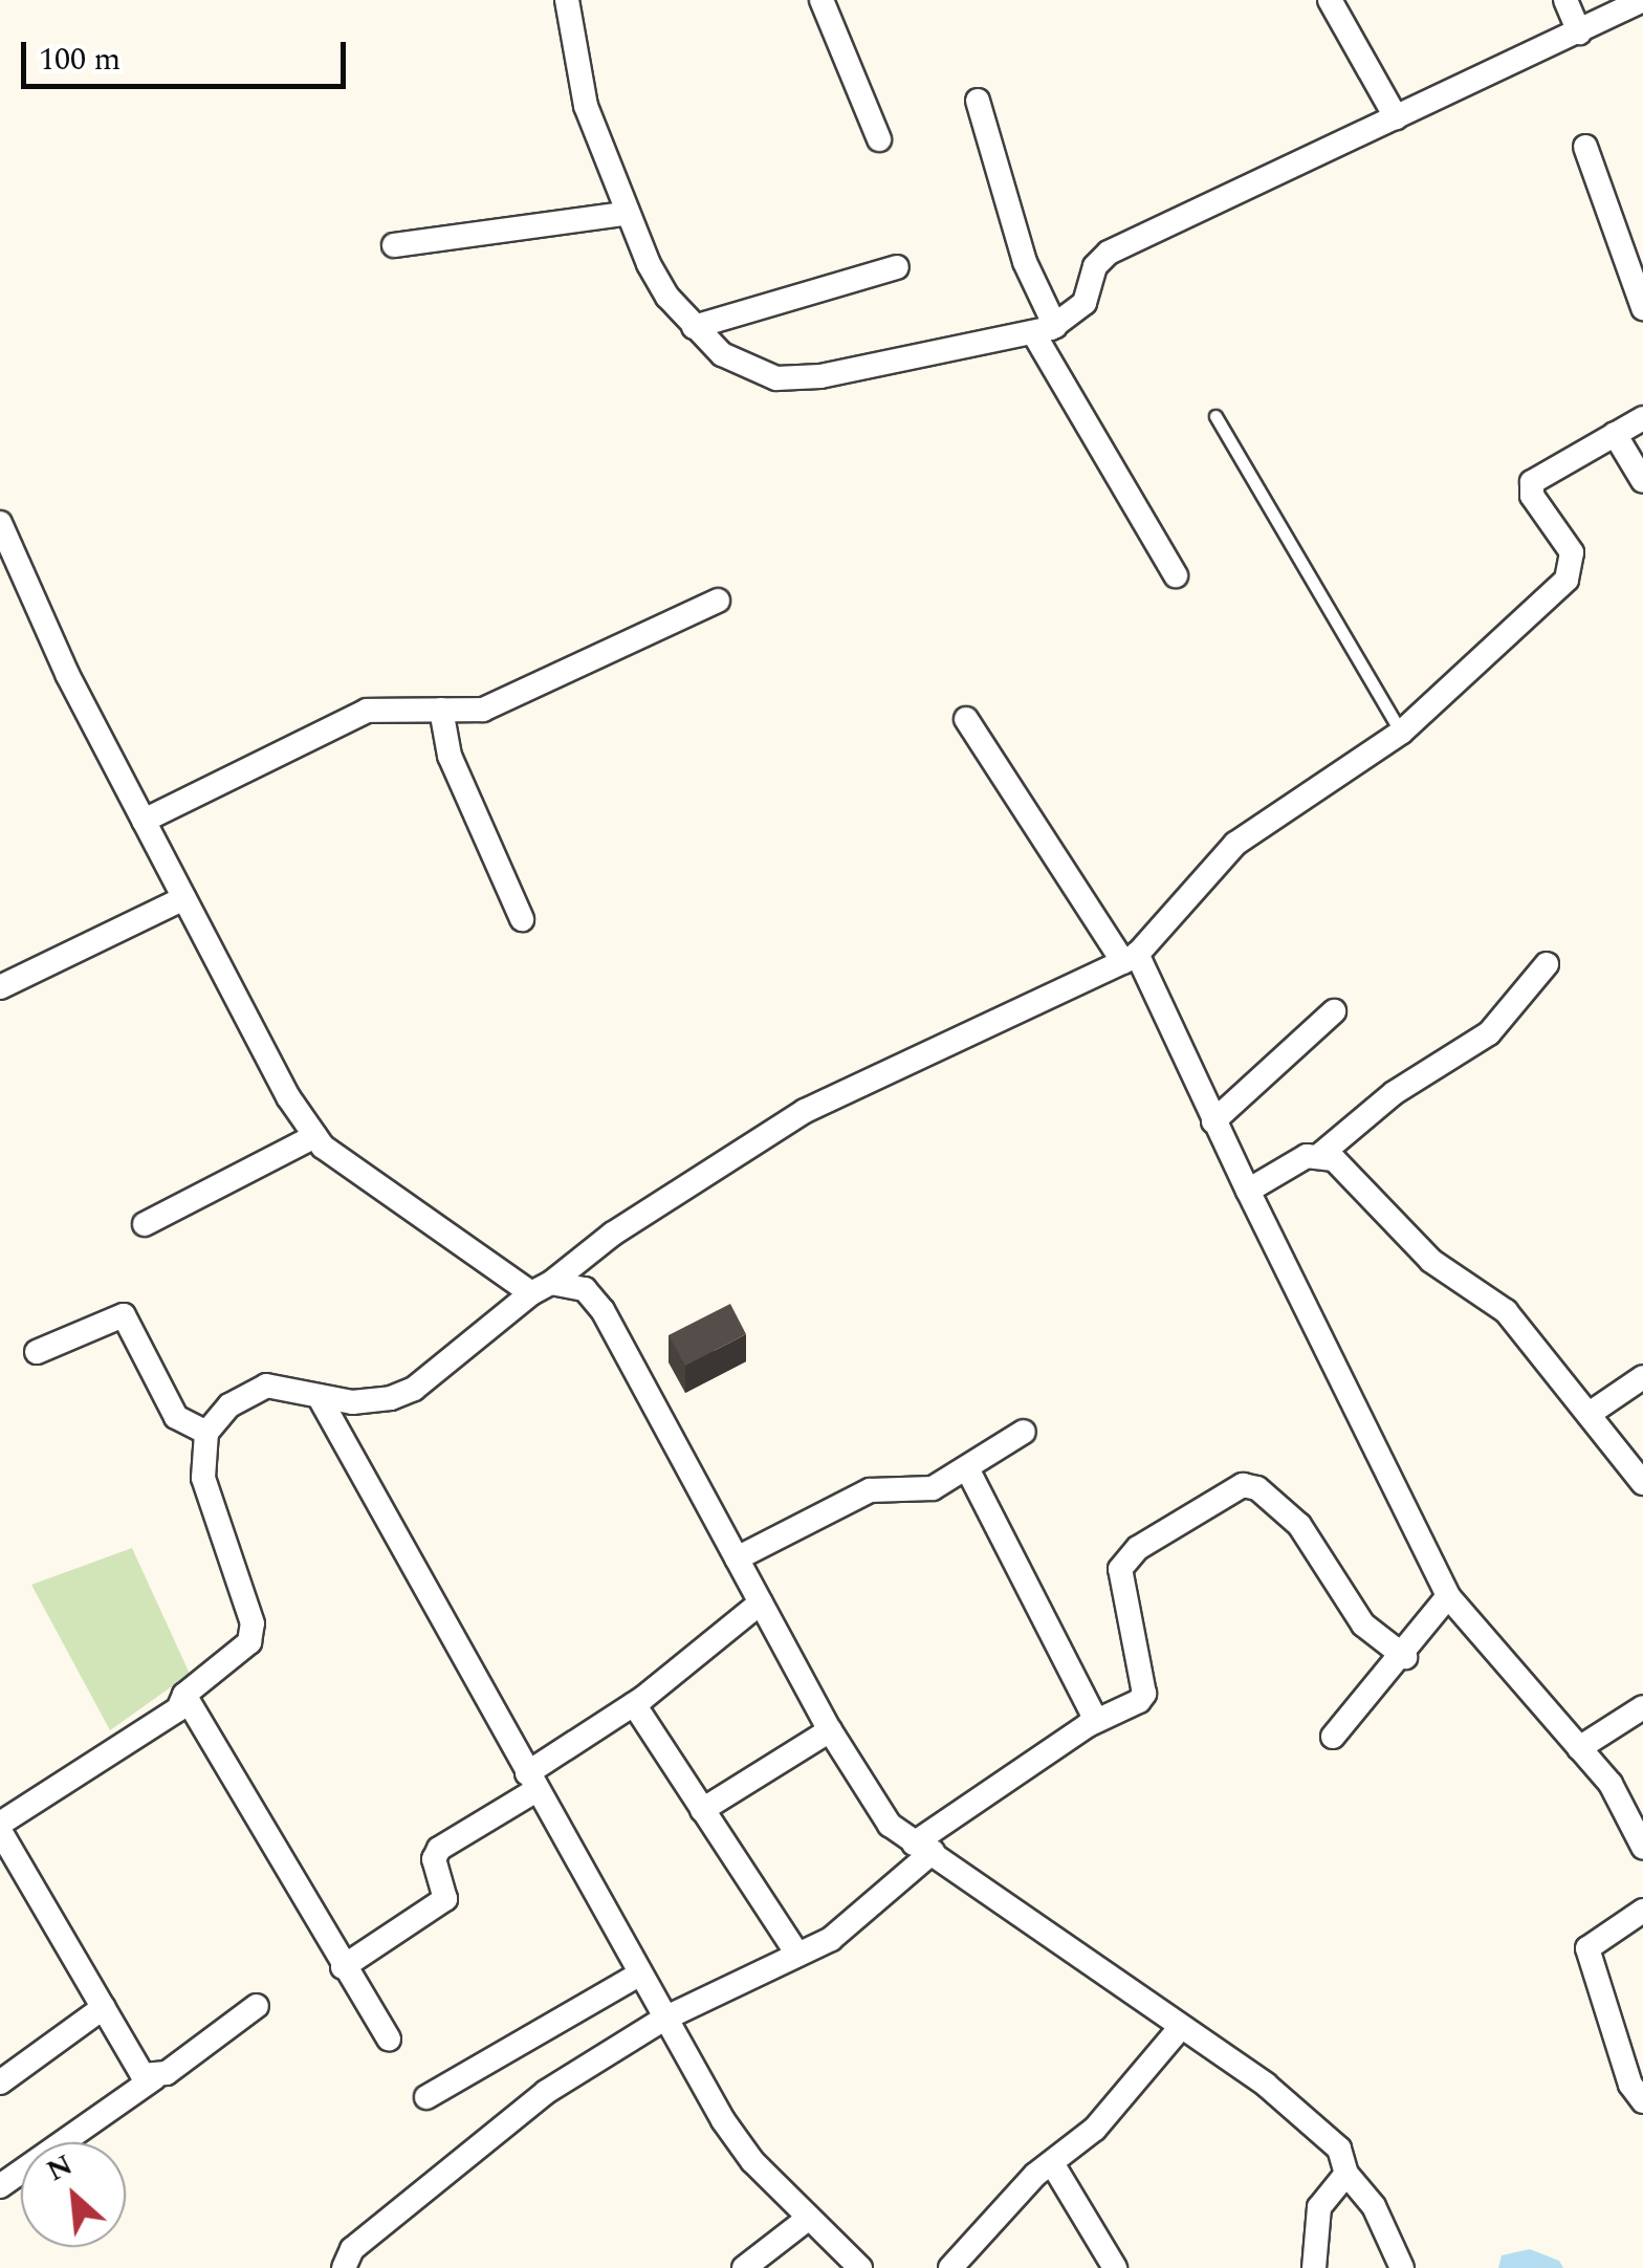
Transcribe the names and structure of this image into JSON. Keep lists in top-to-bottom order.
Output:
{
  "scale_bar": "100 m",
  "north": "top left"
}
